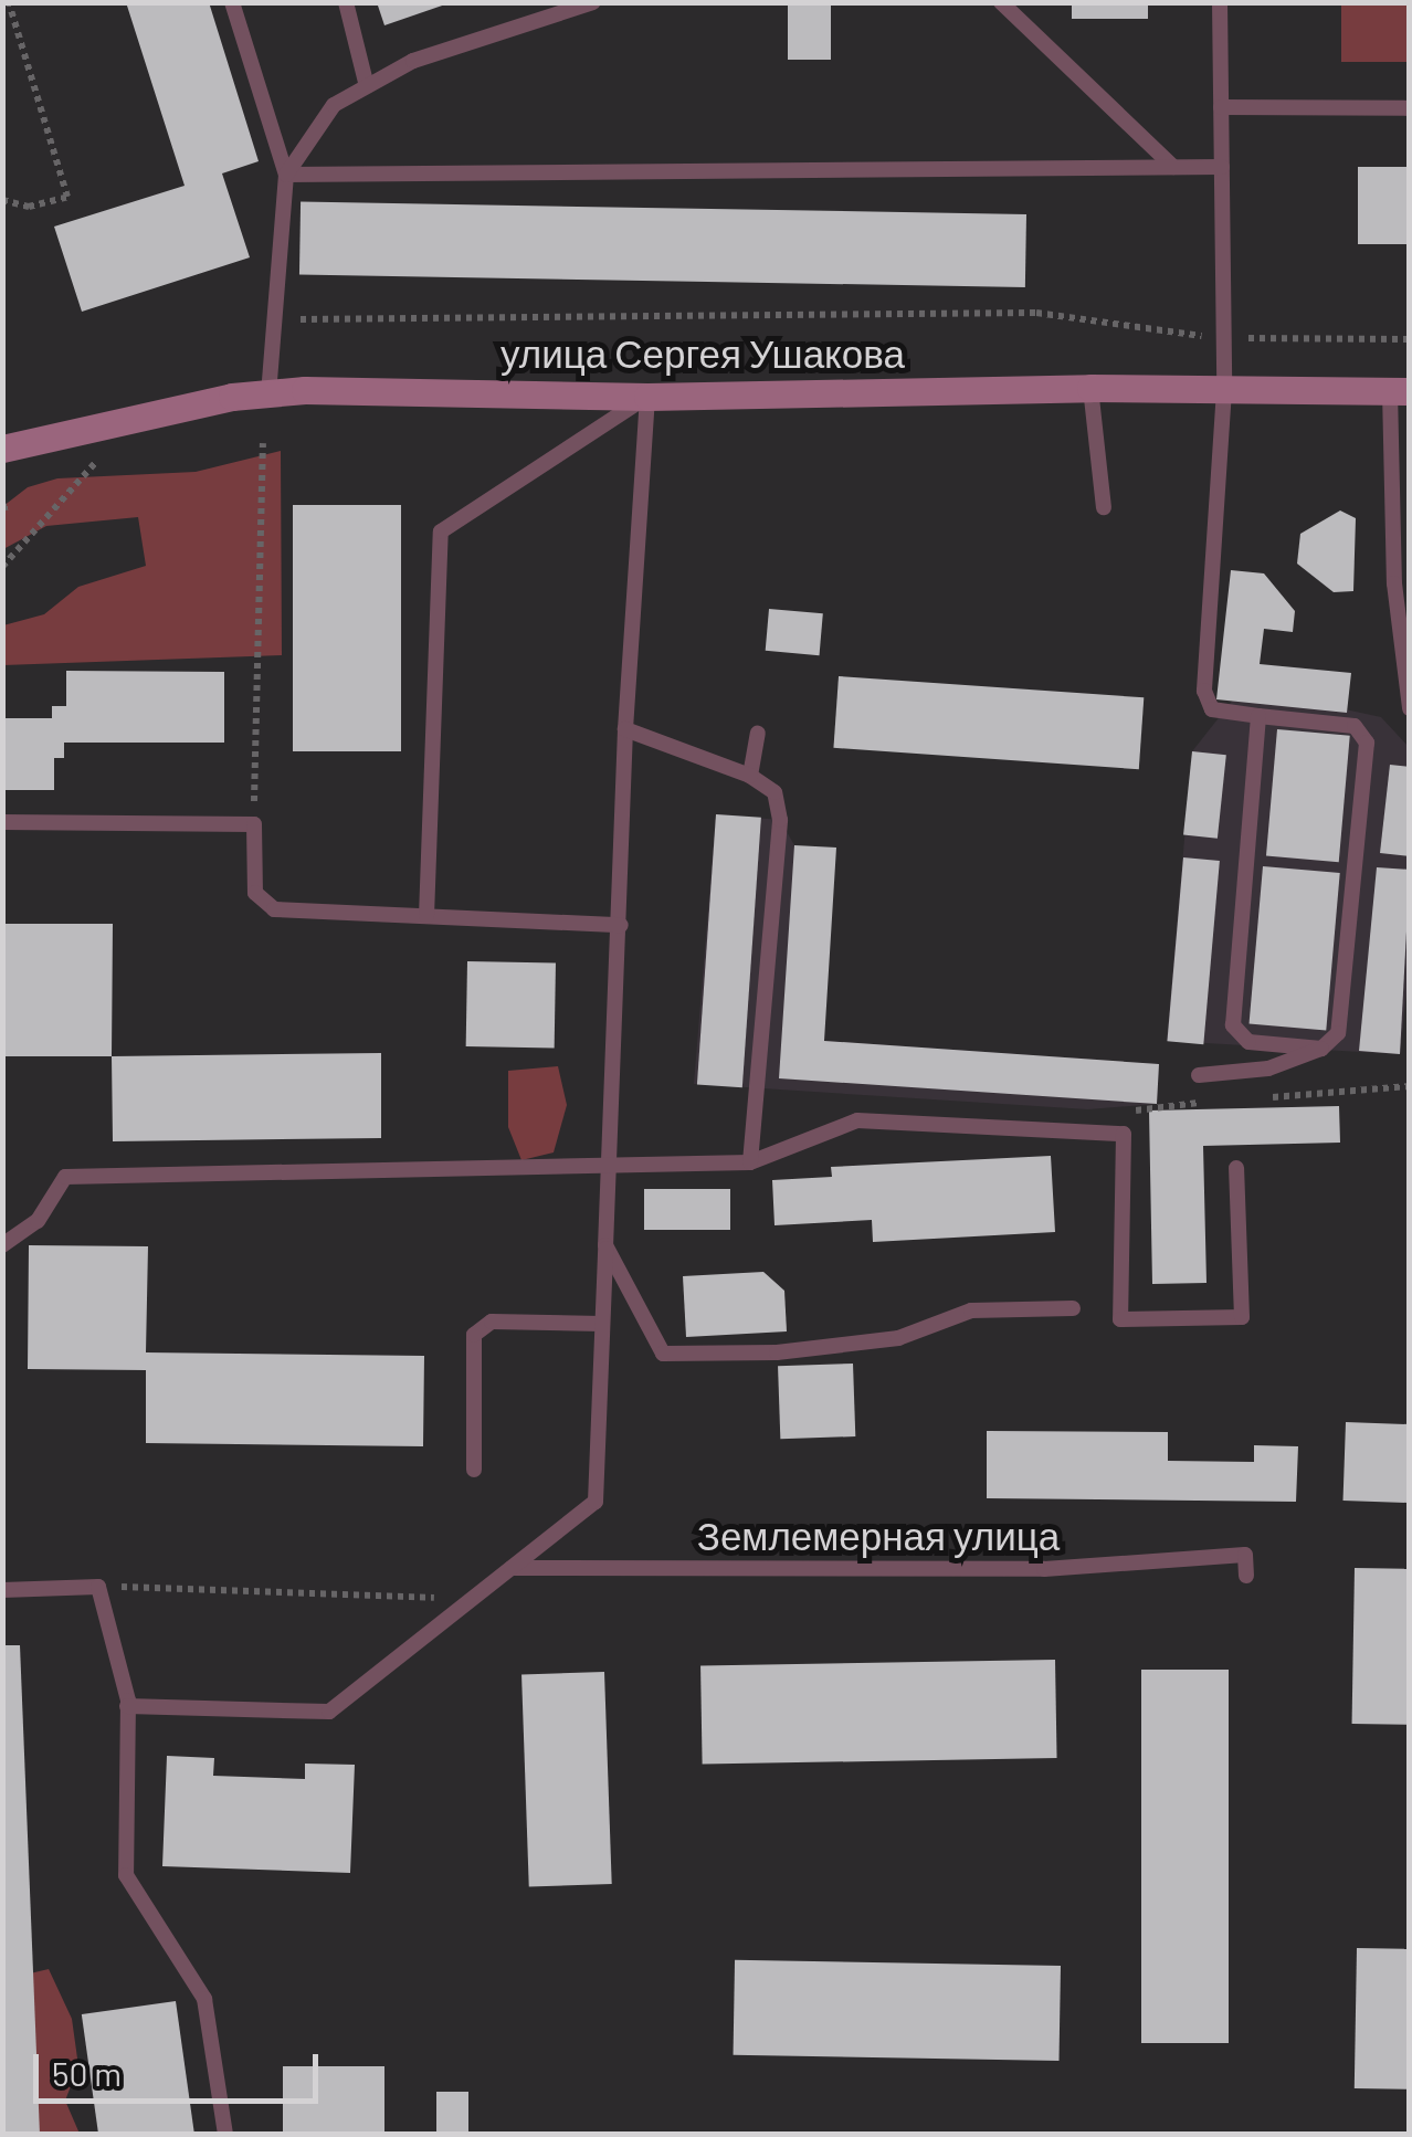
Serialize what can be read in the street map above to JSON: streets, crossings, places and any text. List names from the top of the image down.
{
  "streets": {
    "street": ["улица Сергея Ушакова"],
    "lane": ["Землемерная улица"]
  },
  "scale_bar": "50 m"
}
